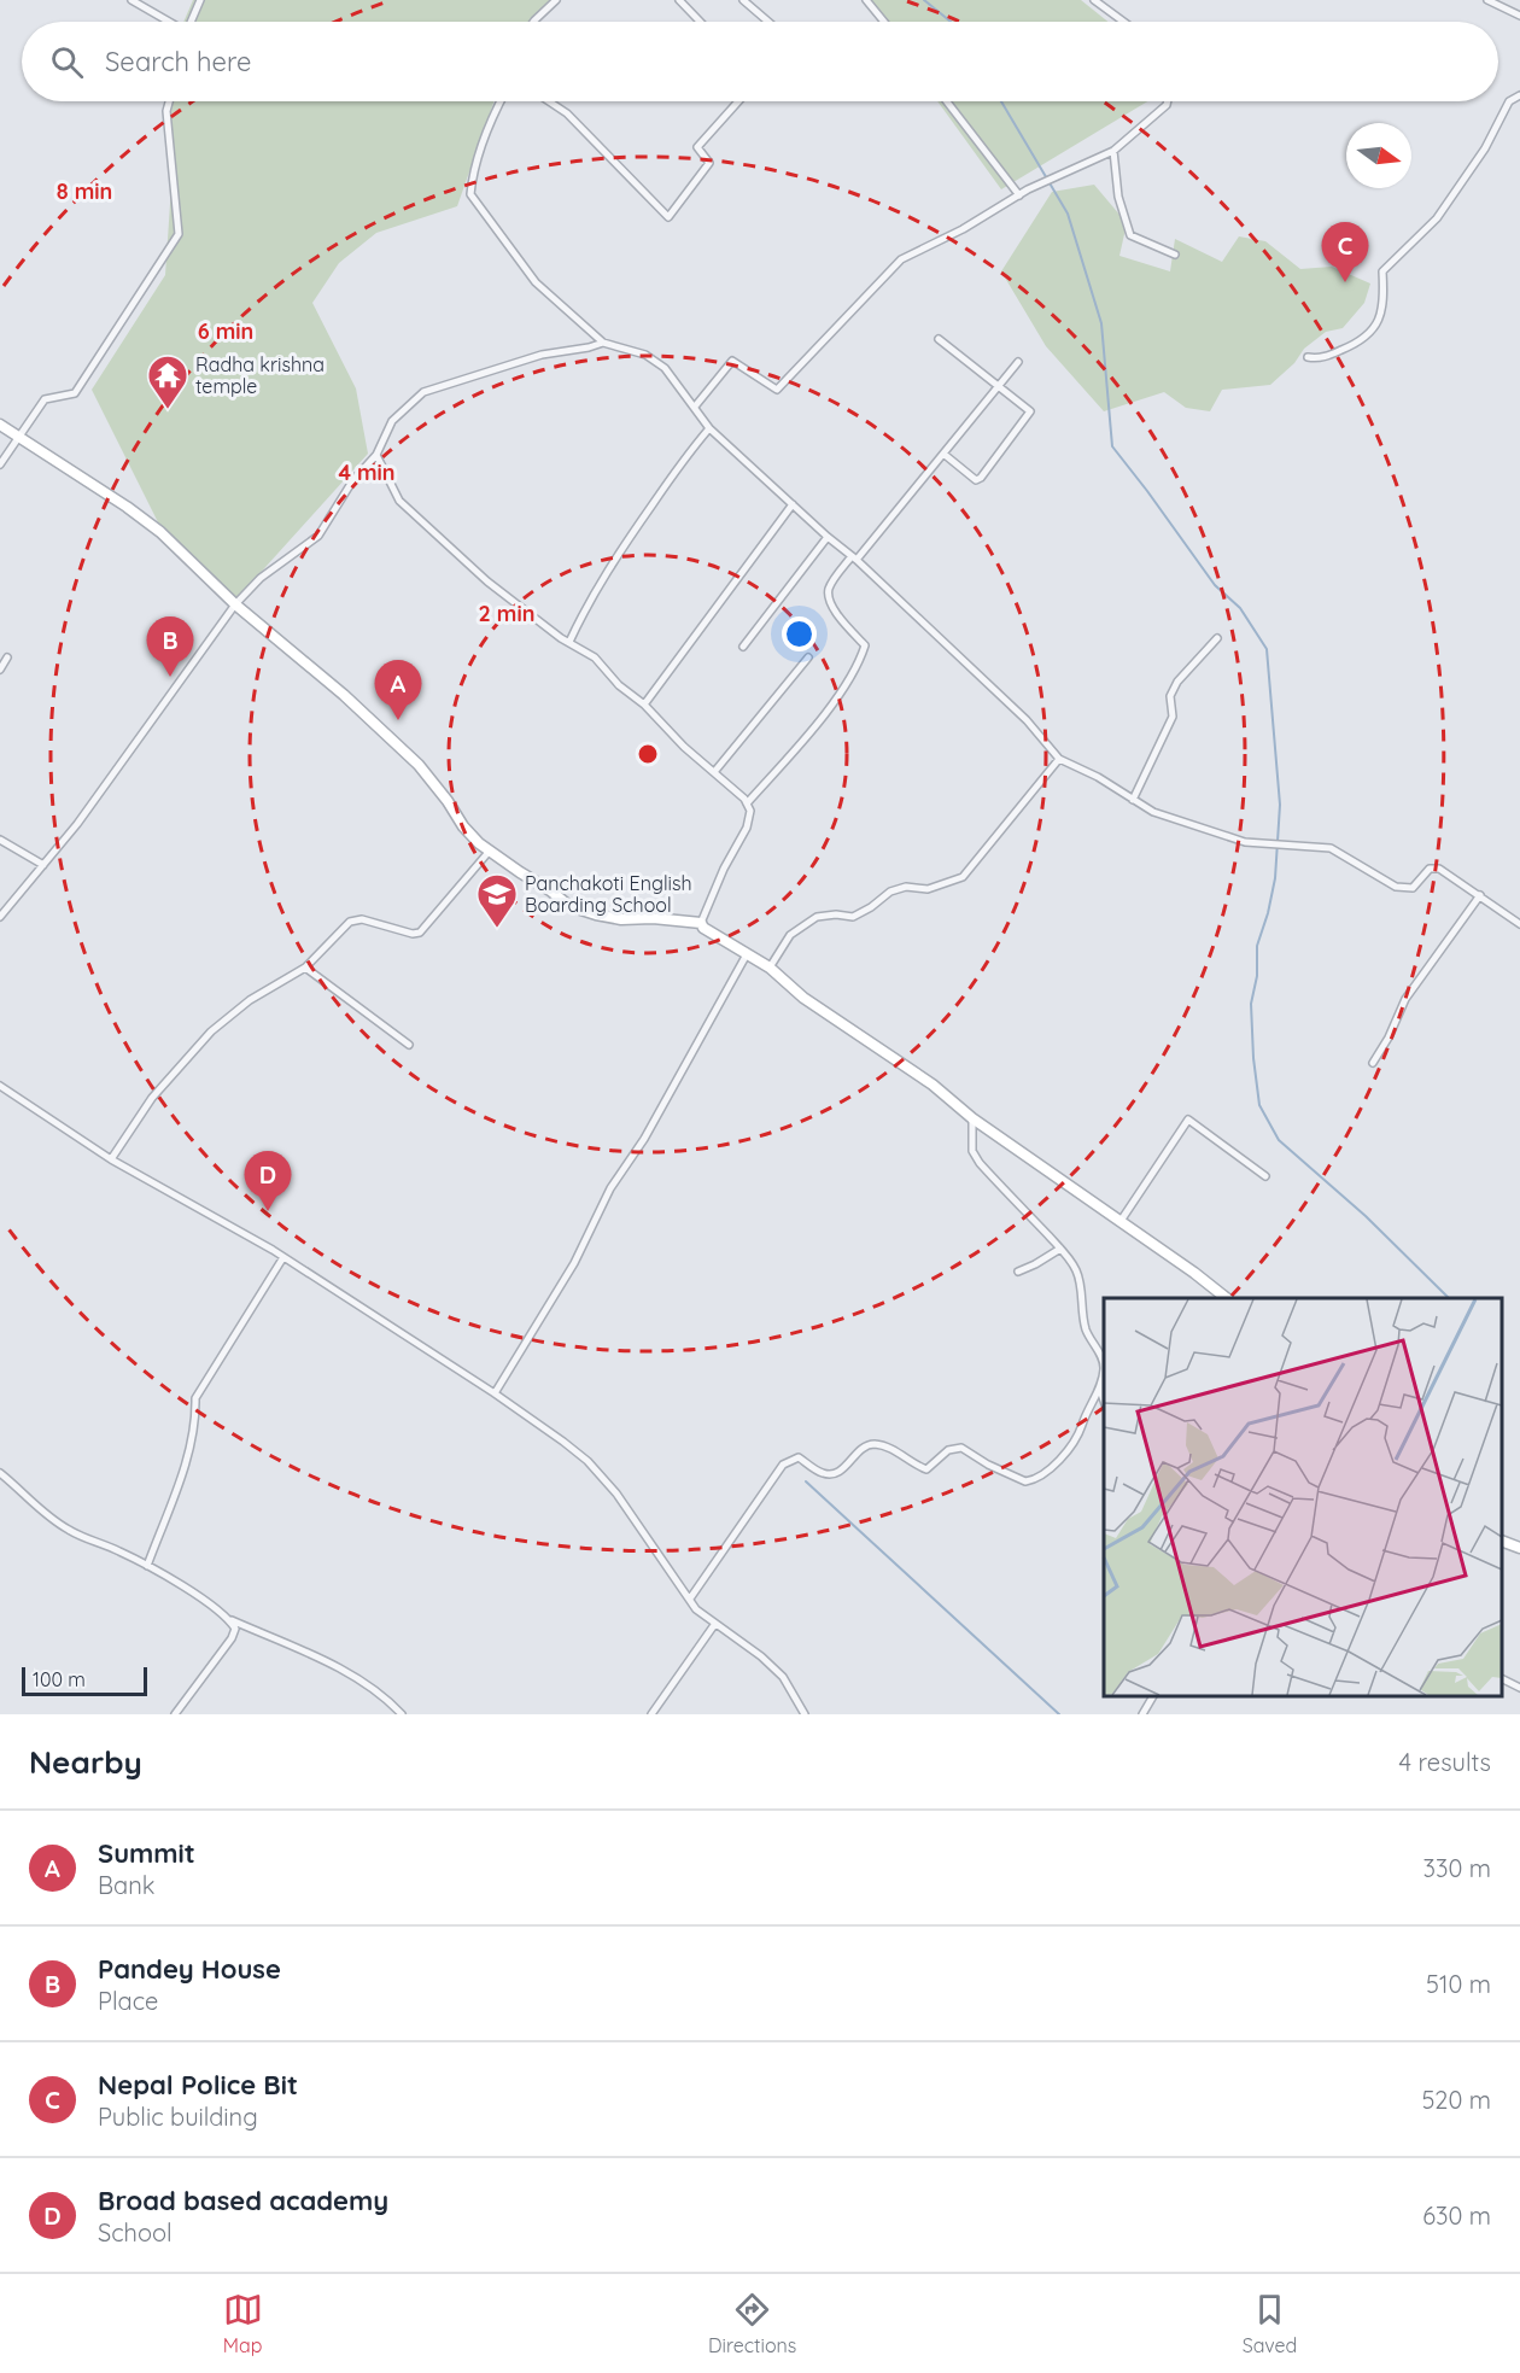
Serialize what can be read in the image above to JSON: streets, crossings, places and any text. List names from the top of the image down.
{
  "places": {
    "temple": ["Radha krishna temple"],
    "school or university": ["Panchakoti English Boarding School"]
  },
  "scale_bar": "100 m",
  "north": "right",
  "page": {
    "search": "Search here",
    "pins": [
      "C",
      "B",
      "A",
      "D"
    ],
    "scale": "100 m",
    "heading": ["Nearby", "4 results"],
    "list": [
      {
        "mark": "A",
        "name": "Summit",
        "note": "Bank",
        "value": "330 m"
      },
      {
        "mark": "B",
        "name": "Pandey House",
        "note": "Place",
        "value": "510 m"
      },
      {
        "mark": "C",
        "name": "Nepal Police Bit",
        "note": "Public building",
        "value": "520 m"
      },
      {
        "mark": "D",
        "name": "Broad based academy",
        "note": "School",
        "value": "630 m"
      }
    ],
    "nav": ["Map", "Directions", "Saved"]
  },
  "rings": [
    "8 min",
    "6 min",
    "4 min",
    "2 min"
  ]
}
